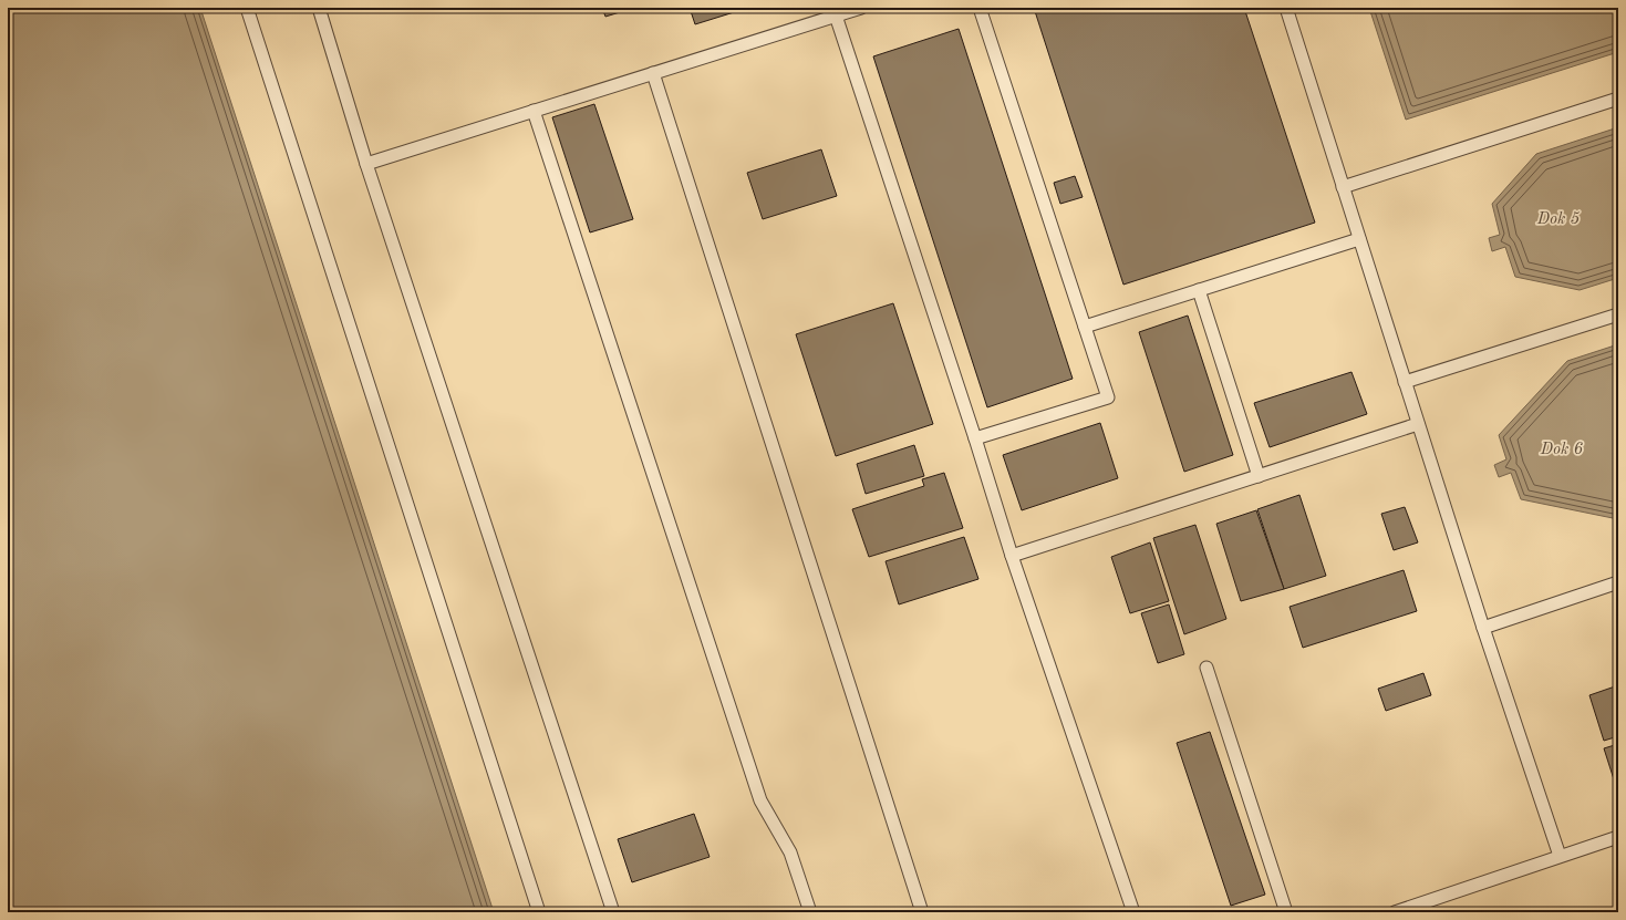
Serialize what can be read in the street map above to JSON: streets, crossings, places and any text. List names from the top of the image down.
{
  "water": ["Dok 5", "Dok 6"]
}
